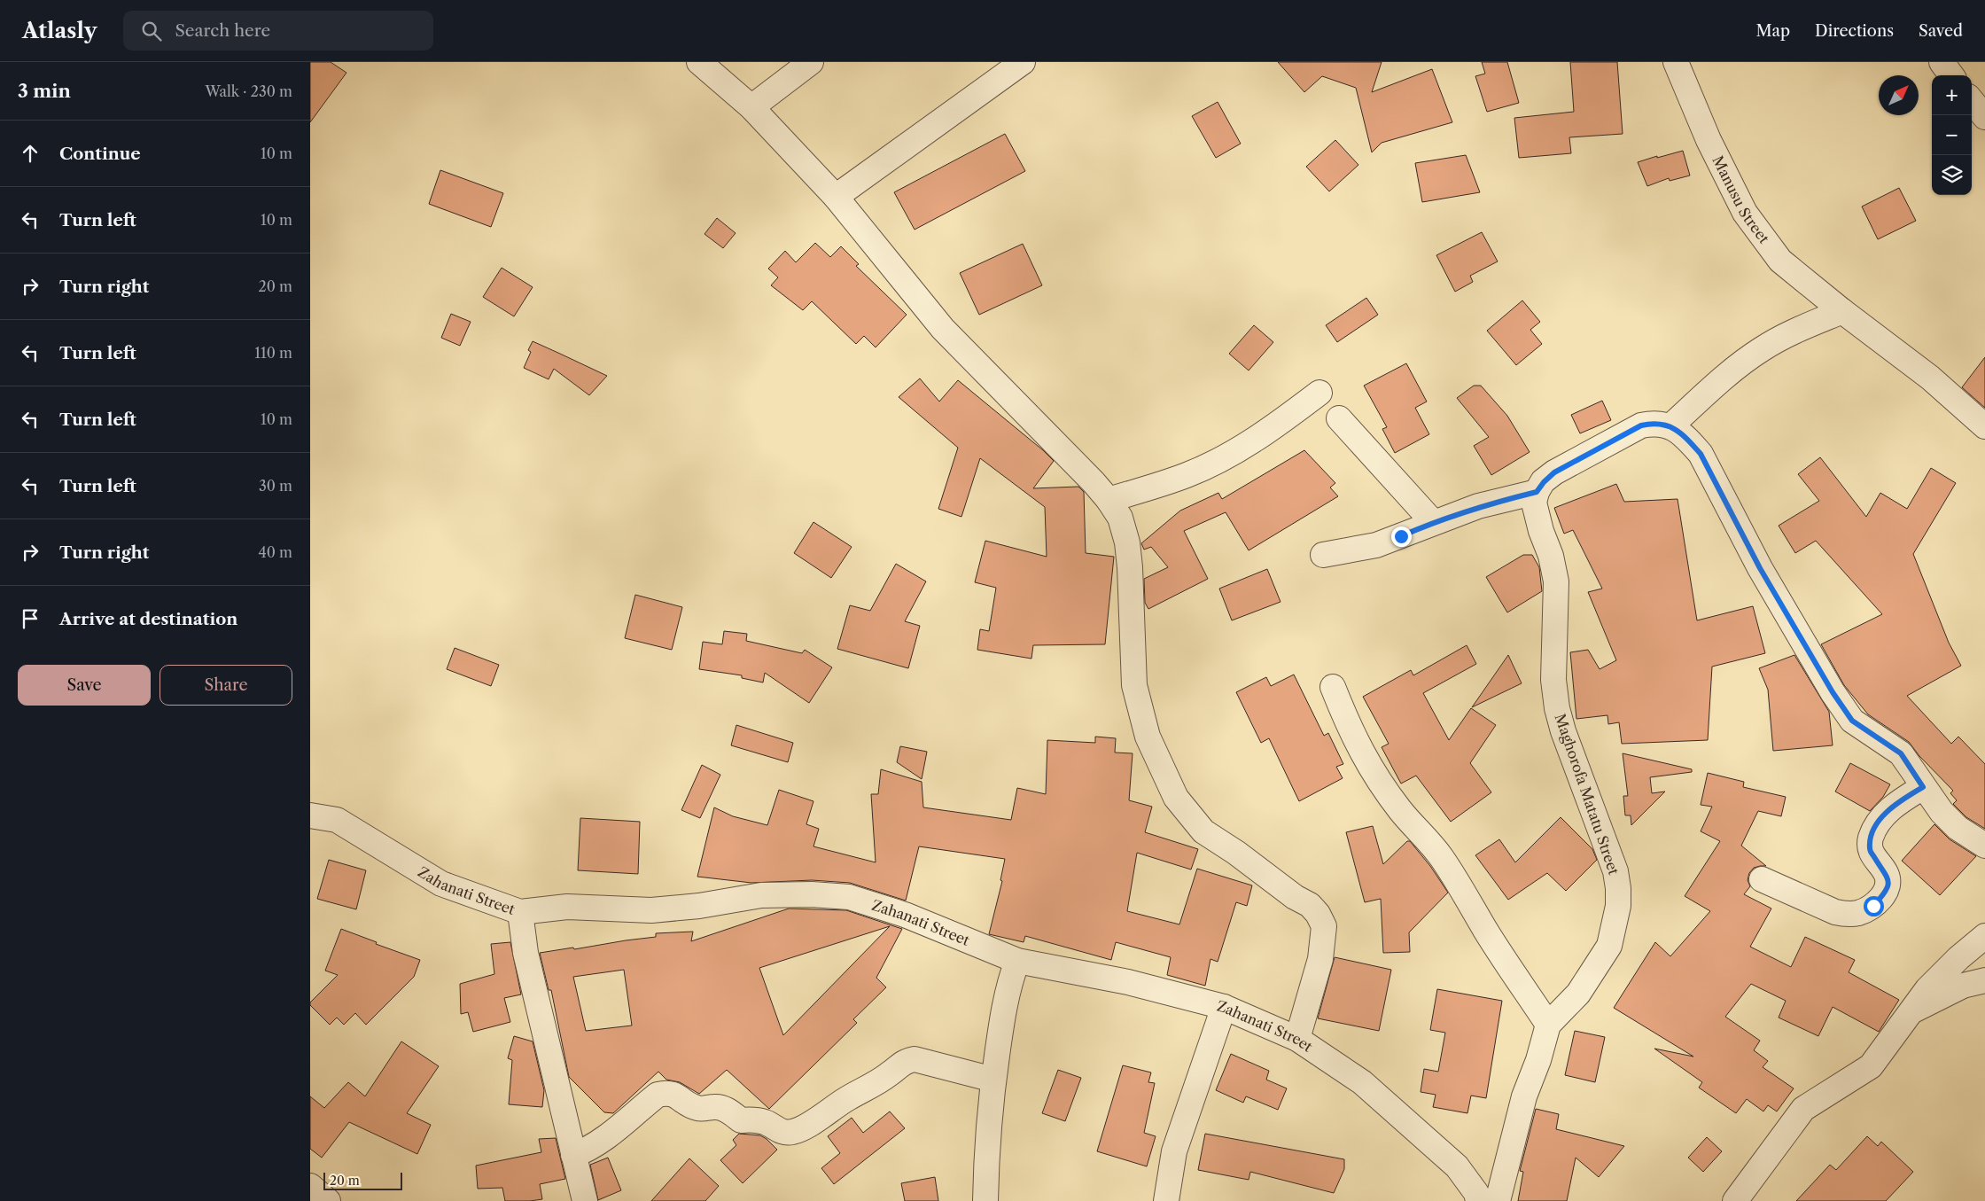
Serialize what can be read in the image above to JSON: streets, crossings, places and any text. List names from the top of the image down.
{
  "streets": {
    "street": ["Manusu Street", "Maghorofa Matatu Street", "Zahanati Street"]
  },
  "scale_bar": "20 m",
  "north": "top right",
  "page": {
    "header": "Atlasly",
    "search": "Search here",
    "nav": ["Map", "Directions", "Saved"],
    "heading": ["3 min", "Walk · 230 m"],
    "map_buttons": ["+", "−"],
    "list": [
      ["Continue", "10 m"],
      ["Turn left", "10 m"],
      ["Turn right", "20 m"],
      ["Turn left", "110 m"],
      ["Turn left", "10 m"],
      ["Turn left", "30 m"],
      ["Turn right", "40 m"],
      "Arrive at destination"
    ],
    "buttons": ["Save", "Share"],
    "scale": "20 m"
  }
}
